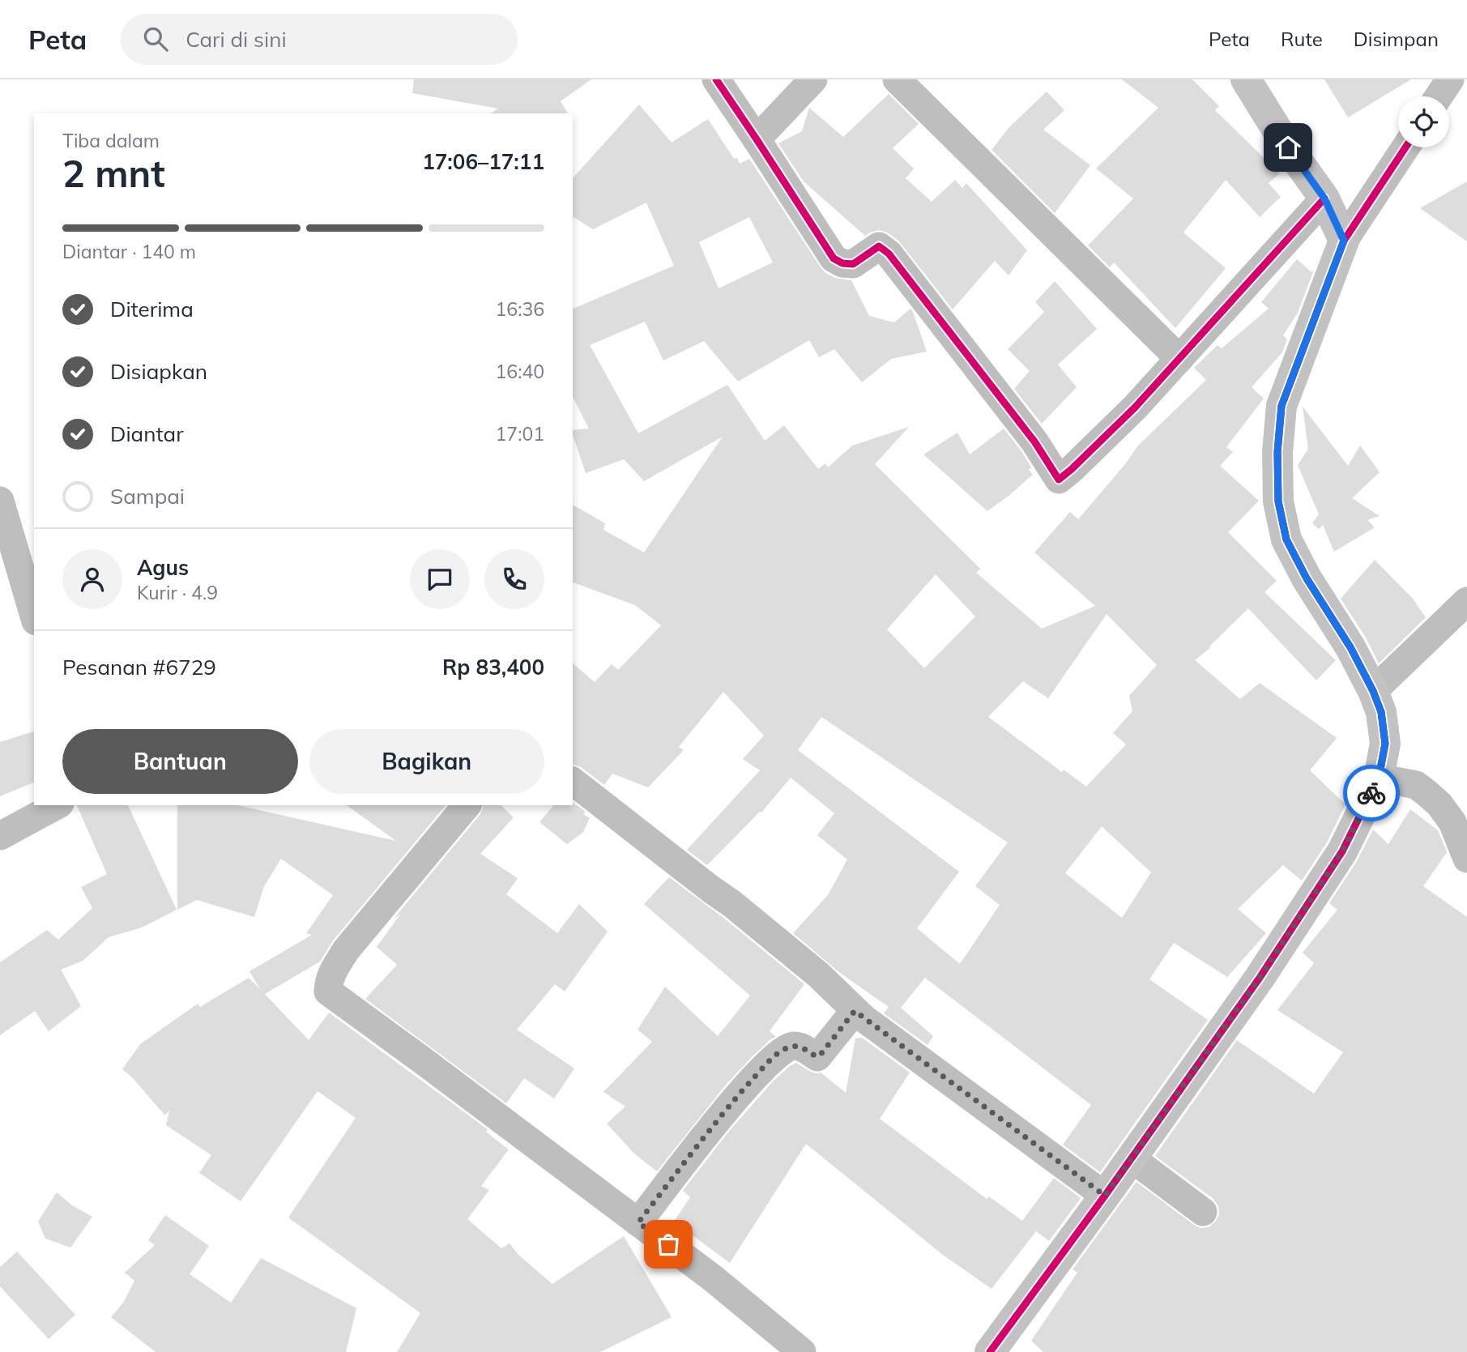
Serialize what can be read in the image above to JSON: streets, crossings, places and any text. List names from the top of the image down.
{
  "page": {
    "header": "Peta",
    "search": "Cari di sini",
    "nav": ["Peta", "Rute", "Disimpan"],
    "heading": ["2 mnt", "Tiba dalam", "17:06–17:11"],
    "panel": [
      "Agus",
      "Kurir · 4.9",
      "Pesanan #6729",
      "Rp 83,400"
    ],
    "bar": "Diantar · 140 m",
    "list": [
      ["Diterima", "16:36"],
      ["Disiapkan", "16:40"],
      ["Diantar", "17:01"],
      "Sampai"
    ],
    "buttons": ["Bantuan", "Bagikan"]
  }
}
